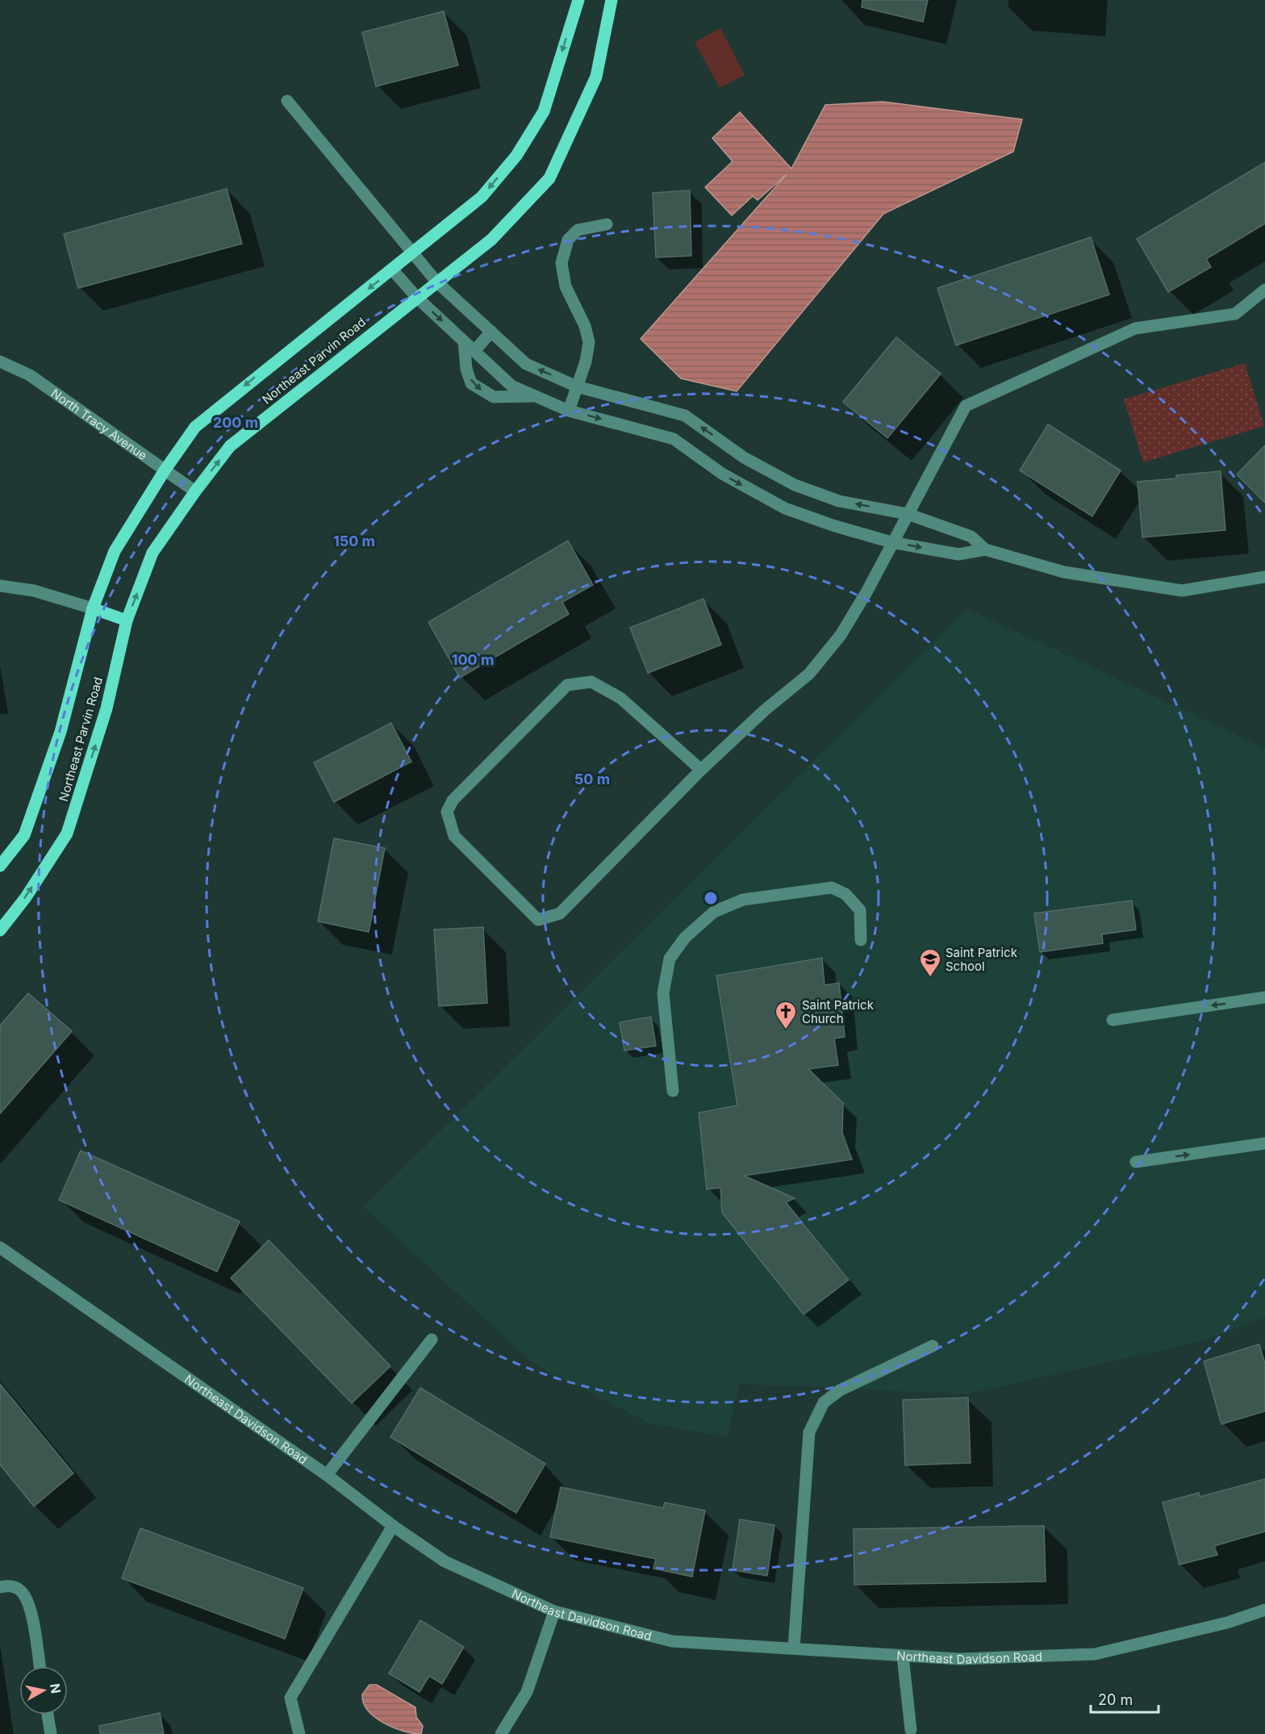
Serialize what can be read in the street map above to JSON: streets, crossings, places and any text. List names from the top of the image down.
{
  "streets": {
    "main road": ["Northeast Parvin Road"],
    "street": ["North Tracy Avenue", "Northeast Davidson Road"]
  },
  "crossings": [
    ["Northeast Parvin Road", "North Tracy Avenue"]
  ],
  "places": {
    "school or university": ["Saint Patrick School"],
    "church": ["Saint Patrick Church"]
  },
  "scale_bar": "20 m",
  "north": "right",
  "rings": [
    "200 m",
    "150 m",
    "100 m",
    "50 m"
  ]
}
